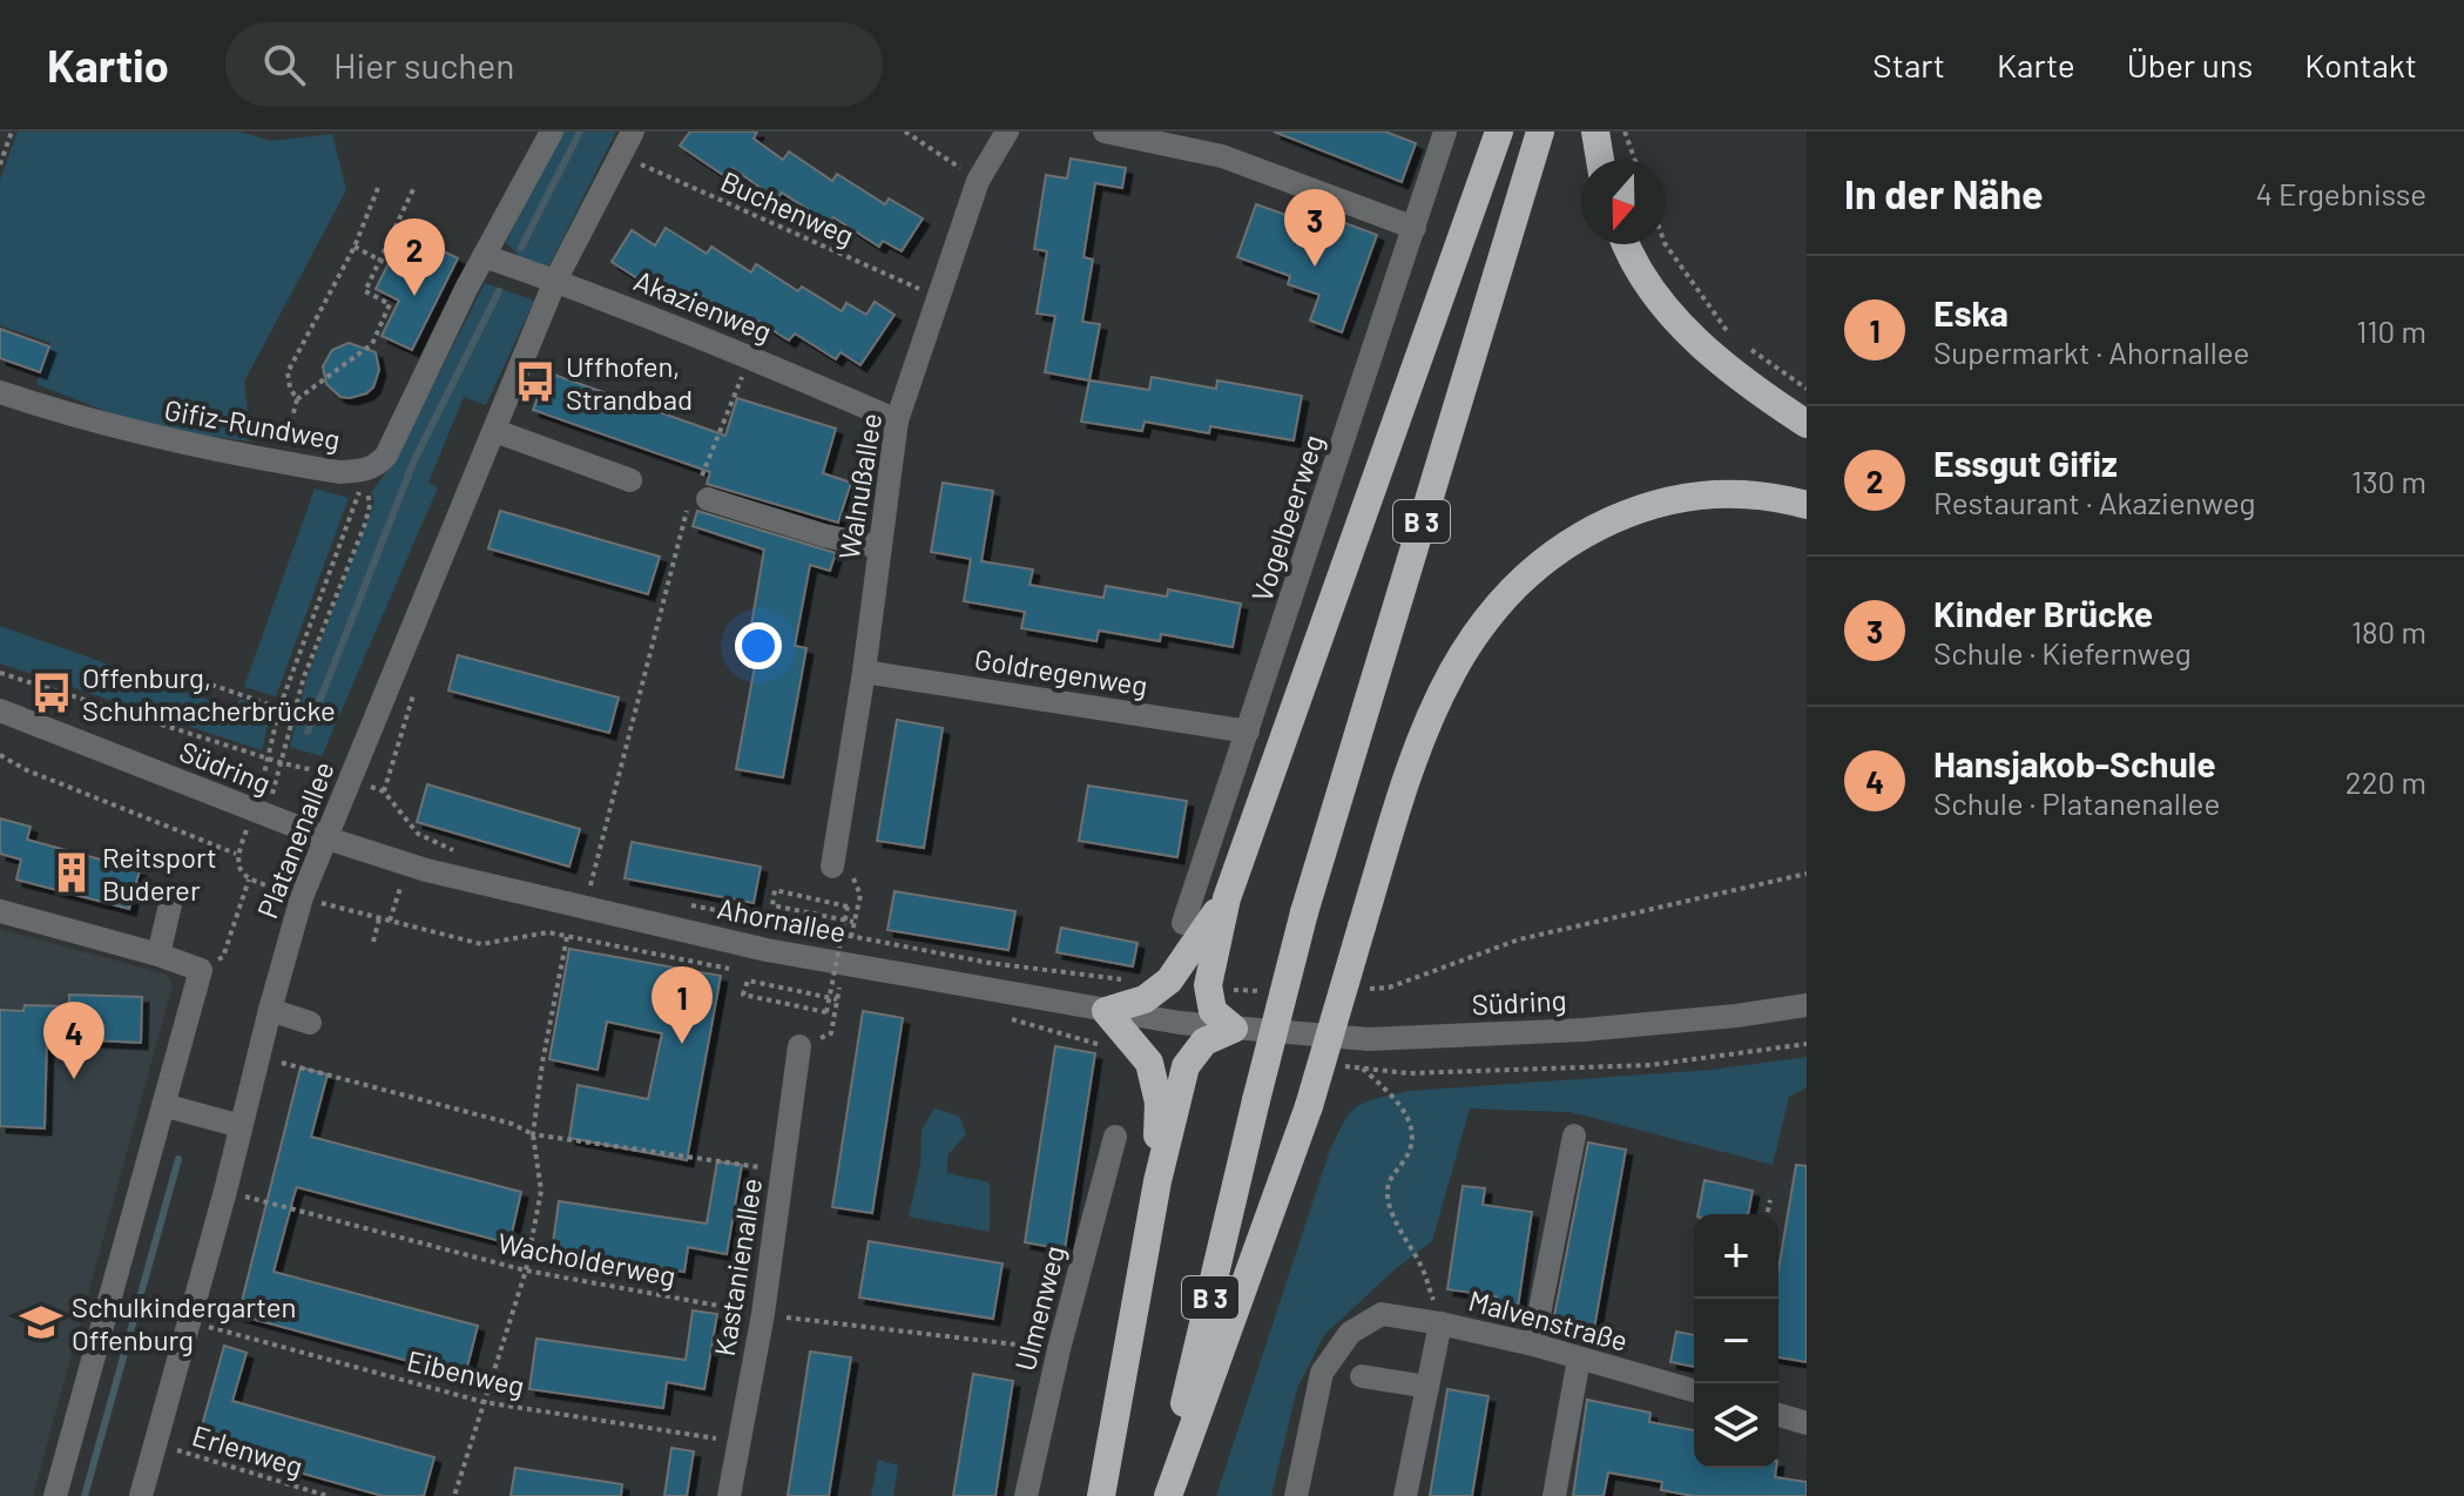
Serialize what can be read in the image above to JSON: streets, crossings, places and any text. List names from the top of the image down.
{
  "streets": {
    "highway": ["B 3"],
    "street": [
      "Akazienweg",
      "Gifiz-Rundweg",
      "Walnußallee",
      "Vogelbeerweg",
      "Goldregenweg",
      "Südring",
      "Platanenallee",
      "Ahornallee",
      "Kastanienallee",
      "Ulmenweg",
      "Malvenstraße"
    ],
    "path": [
      "Buchenweg",
      "Wacholderweg",
      "Eibenweg",
      "Erlenweg"
    ]
  },
  "crossings": [
    ["Buchenweg", "Walnußallee"],
    ["Buchenweg", "Platanenallee"],
    ["Akazienweg", "Gifiz-Rundweg"],
    ["Akazienweg", "Walnußallee"],
    ["Akazienweg", "Platanenallee"],
    ["Walnußallee", "Goldregenweg"],
    ["Vogelbeerweg", "Goldregenweg"],
    ["Südring", "Platanenallee"],
    ["Südring", "Ahornallee"],
    ["Platanenallee", "Ahornallee"],
    ["Platanenallee", "Wacholderweg"],
    ["Platanenallee", "Eibenweg"],
    ["Platanenallee", "Erlenweg"],
    ["Wacholderweg", "Kastanienallee"],
    ["Wacholderweg", "Ulmenweg"],
    ["Kastanienallee", "Eibenweg"]
  ],
  "places": {
    "bus stop": ["Uffhofen, Strandbad", "Offenburg, Schuhmacherbrücke"],
    "building": ["Reitsport Buderer"],
    "school or university": ["Schulkindergarten Offenburg"]
  },
  "north": "bottom",
  "page": {
    "header": "Kartio",
    "search": "Hier suchen",
    "nav": [
      "Start",
      "Karte",
      "Über uns",
      "Kontakt"
    ],
    "heading": ["In der Nähe", "4 Ergebnisse"],
    "pins": [
      "3",
      "2",
      "1",
      "4"
    ],
    "list": [
      {
        "mark": "1",
        "name": "Eska",
        "note": "Supermarkt · Ahornallee",
        "value": "110 m"
      },
      {
        "mark": "2",
        "name": "Essgut Gifiz",
        "note": "Restaurant · Akazienweg",
        "value": "130 m"
      },
      {
        "mark": "3",
        "name": "Kinder Brücke",
        "note": "Schule · Kiefernweg",
        "value": "180 m"
      },
      {
        "mark": "4",
        "name": "Hansjakob-Schule",
        "note": "Schule · Platanenallee",
        "value": "220 m"
      }
    ],
    "map_buttons": ["+", "−"]
  }
}
